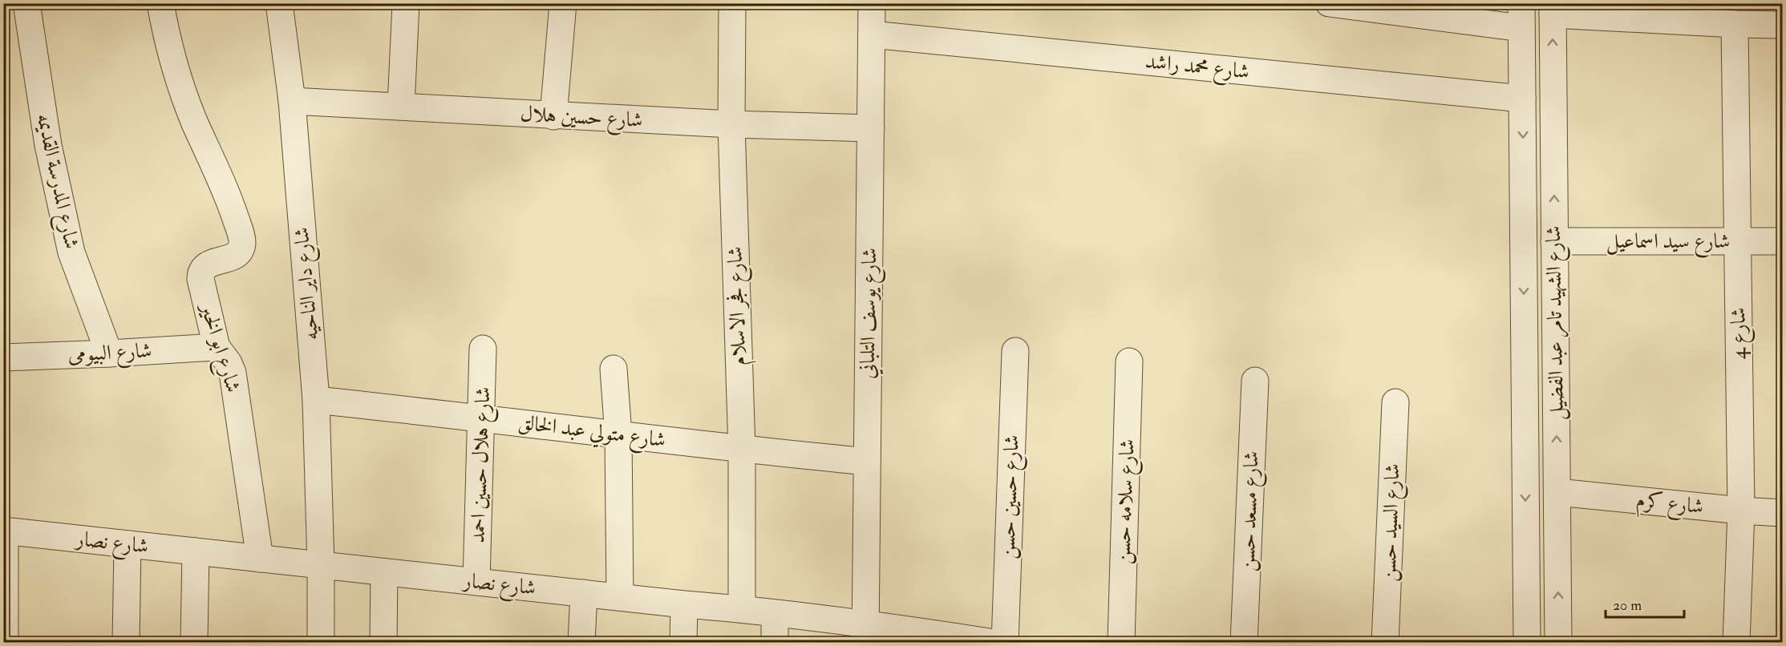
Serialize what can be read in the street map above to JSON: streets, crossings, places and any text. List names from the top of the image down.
{
  "streets": {
    "street": [
      "شارع محمد راشد",
      "شارع حسين هلال",
      "شارع المدرسة القديمه",
      "شارع سيد اسماعيل",
      "شارع داير الناحيه",
      "شارع فجر الاسلام",
      "شارع يوسف التلباني",
      "شارع الشهيد تامر عبد الفضيل",
      "شارع 4",
      "شارع ابو الخير",
      "شارع البيومى",
      "شارع متولي عبد الخالق",
      "شارع هلال حسين احمد",
      "شارع حسين حسن",
      "شارع سلامه حسن",
      "شارع كرم",
      "شارع مسعد حسن",
      "شارع السيد حسن",
      "شارع نصار"
    ]
  },
  "crossings": [
    ["شارع محمد راشد", "شارع يوسف التلباني"],
    ["شارع محمد راشد", "شارع الشهيد تامر عبد الفضيل"],
    ["شارع حسين هلال", "شارع داير الناحيه"],
    ["شارع حسين هلال", "شارع فجر الاسلام"],
    ["شارع حسين هلال", "شارع يوسف التلباني"],
    ["شارع المدرسة القديمه", "شارع البيومى"],
    ["شارع سيد اسماعيل", "شارع الشهيد تامر عبد الفضيل"],
    ["شارع سيد اسماعيل", "شارع 4"],
    ["شارع داير الناحيه", "شارع متولي عبد الخالق"],
    ["شارع داير الناحيه", "شارع نصار"],
    ["شارع فجر الاسلام", "شارع متولي عبد الخالق"],
    ["شارع فجر الاسلام", "شارع نصار"],
    ["شارع يوسف التلباني", "شارع متولي عبد الخالق"],
    ["شارع يوسف التلباني", "شارع نصار"],
    ["شارع الشهيد تامر عبد الفضيل", "شارع كرم"],
    ["شارع 4", "شارع كرم"],
    ["شارع ابو الخير", "شارع البيومى"],
    ["شارع ابو الخير", "شارع نصار"],
    ["شارع متولي عبد الخالق", "شارع هلال حسين احمد"],
    ["شارع هلال حسين احمد", "شارع نصار"]
  ],
  "scale_bar": "20 m"
}
